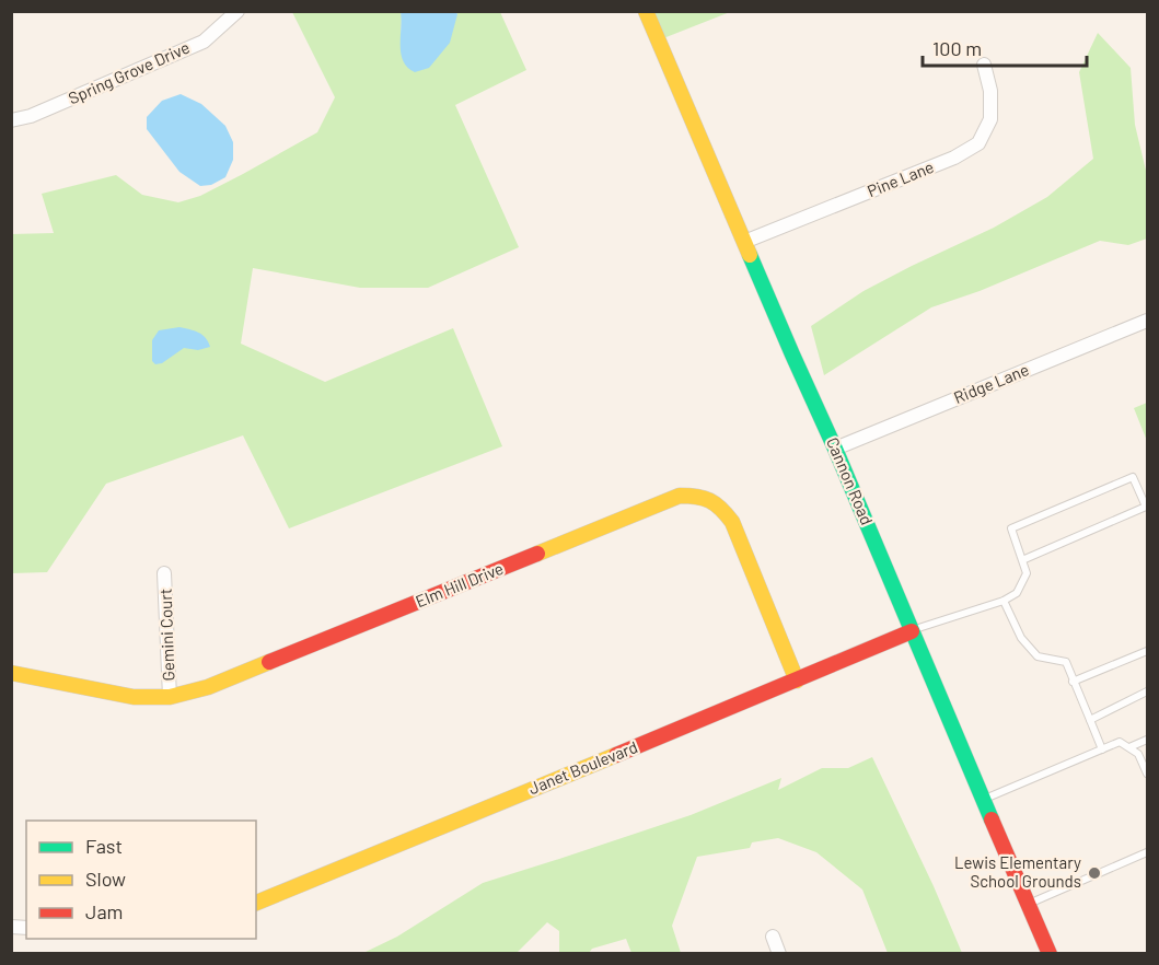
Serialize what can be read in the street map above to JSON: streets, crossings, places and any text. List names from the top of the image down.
{
  "streets": {
    "street": [
      "Spring Grove Drive",
      "Pine Lane",
      "Ridge Lane",
      "Cannon Road",
      "Elm Hill Drive",
      "Gemini Court",
      "Janet Boulevard"
    ]
  },
  "crossings": [
    ["Pine Lane", "Cannon Road"],
    ["Ridge Lane", "Cannon Road"],
    ["Cannon Road", "Janet Boulevard"],
    ["Elm Hill Drive", "Gemini Court"],
    ["Elm Hill Drive", "Janet Boulevard"]
  ],
  "places": ["Lewis Elementary School Grounds"],
  "legend": ["Fast", "Slow", "Jam"],
  "scale_bar": "100 m"
}
